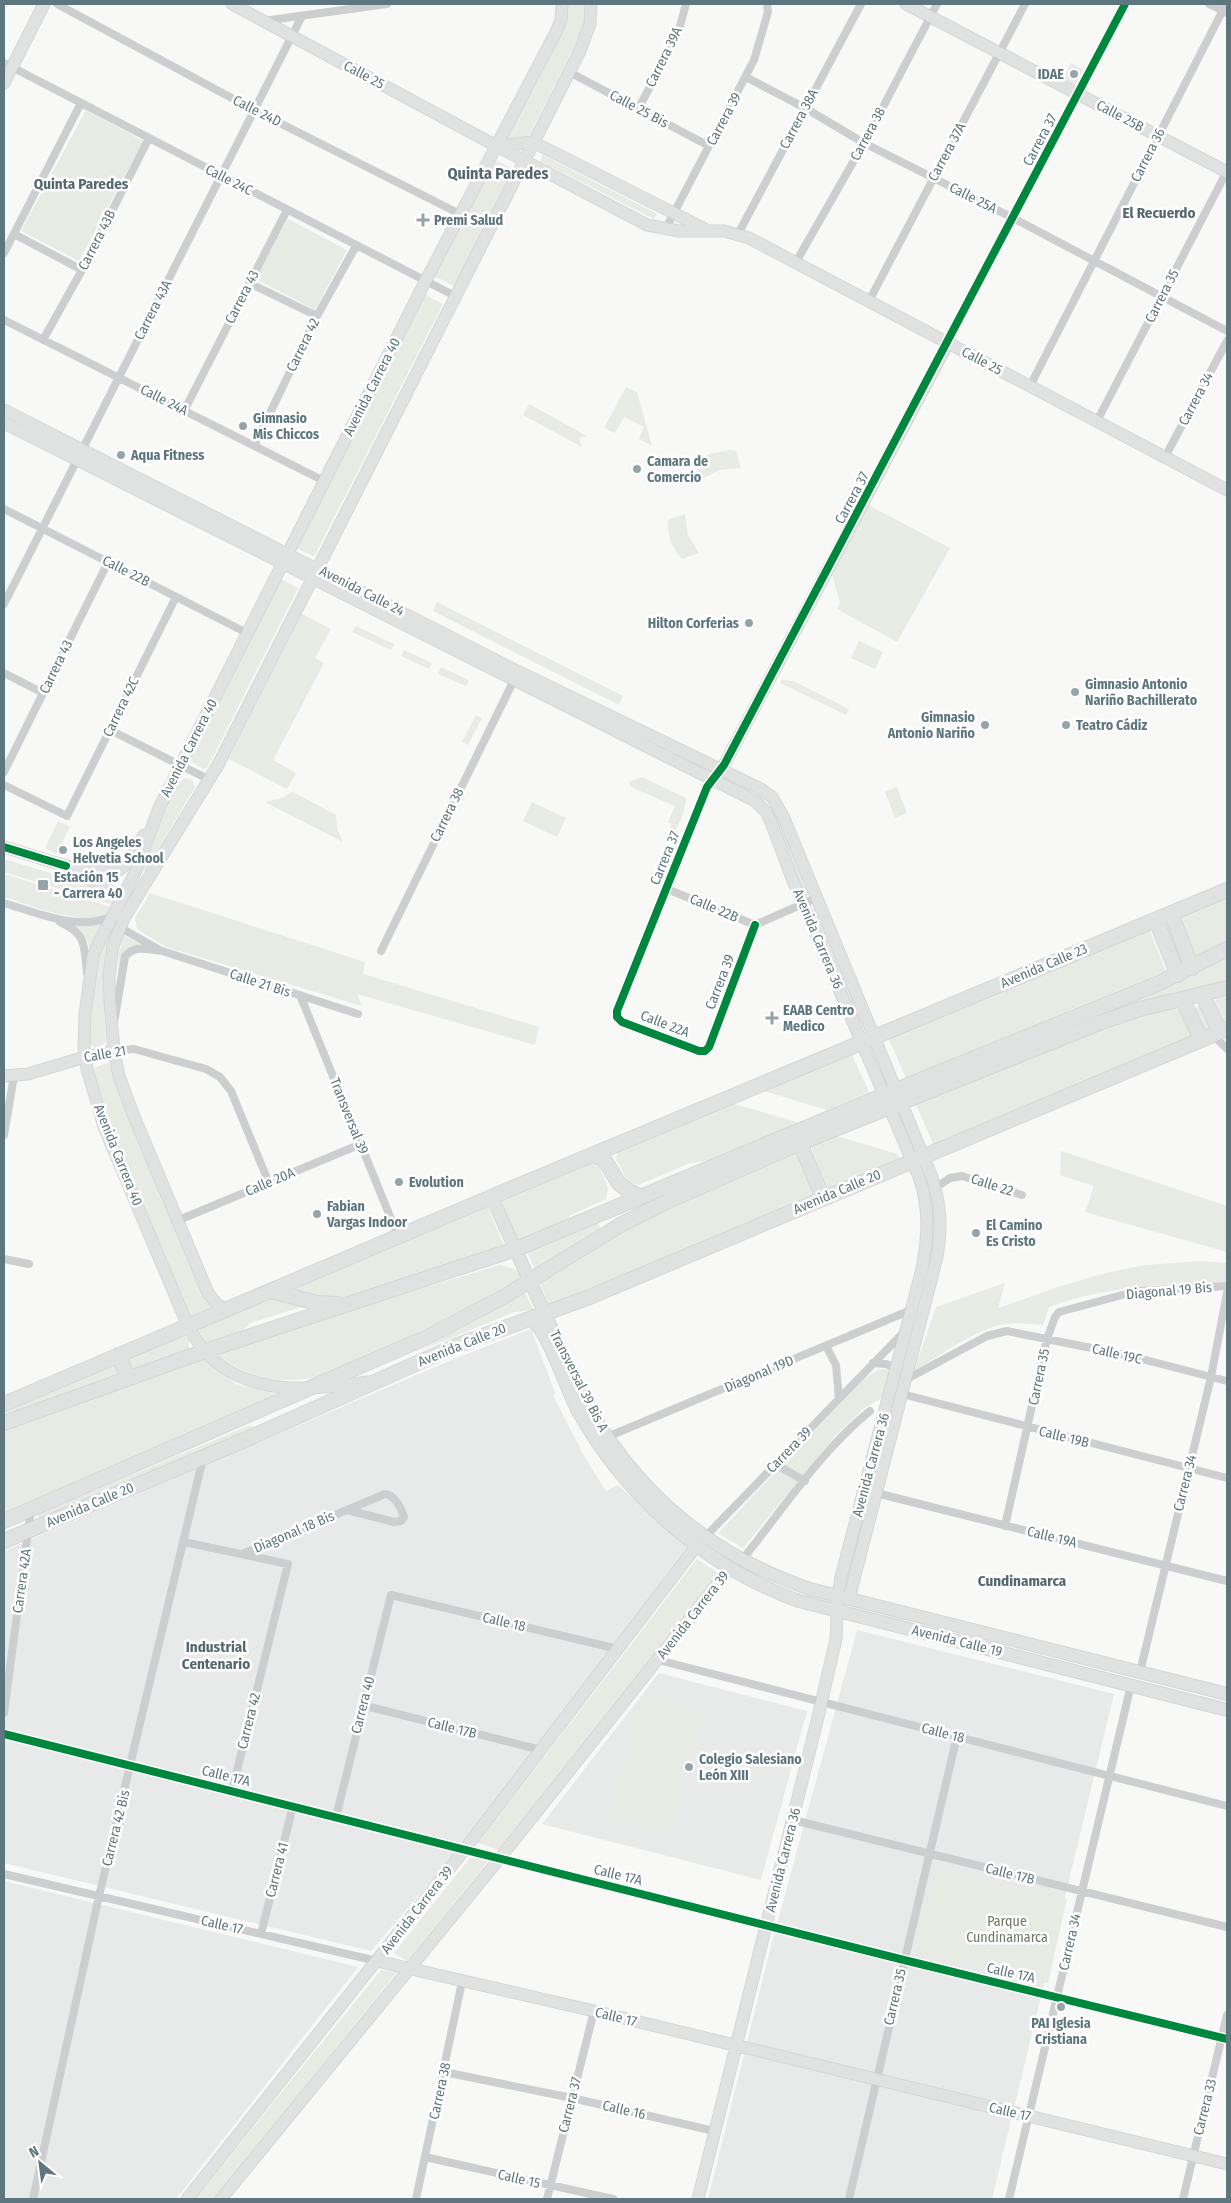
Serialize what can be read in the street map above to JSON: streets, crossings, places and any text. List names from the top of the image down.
{
  "streets": {
    "highway": ["Avenida Calle 23", "Avenida Calle 20"],
    "main road": [
      "Calle 25",
      "Calle 25B",
      "Carrera 37",
      "Avenida Carrera 40",
      "Avenida Calle 24",
      "Avenida Carrera 36",
      "Calle 21",
      "Transversal 39 Bis A",
      "Avenida Carrera 39",
      "Avenida Calle 19",
      "Calle 17"
    ],
    "street": [
      "Carrera 39A",
      "Calle 25 Bis",
      "Calle 24D",
      "Carrera 39",
      "Carrera 38A",
      "Carrera 38",
      "Carrera 37A",
      "Carrera 36",
      "Calle 24C",
      "Calle 25A",
      "Carrera 43B",
      "Carrera 35",
      "Carrera 43",
      "Carrera 43A",
      "Carrera 42",
      "Carrera 34",
      "Calle 24A",
      "Calle 22B",
      "Carrera 42C",
      "Calle 21 Bis",
      "Calle 22A",
      "Transversal 39",
      "Calle 20A",
      "Calle 22",
      "Diagonal 19 Bis",
      "Calle 19C",
      "Diagonal 19D",
      "Calle 19B",
      "Diagonal 18 Bis",
      "Calle 19A",
      "Carrera 42A",
      "Calle 18",
      "Carrera 40",
      "Calle 17B",
      "Calle 17A",
      "Carrera 42 Bis",
      "Carrera 41",
      "Carrera 33",
      "Calle 16",
      "Calle 15"
    ]
  },
  "crossings": [
    ["Carrera 39A", "Calle 25 Bis"],
    ["Calle 25", "Carrera 39"],
    ["Calle 25", "Carrera 38A"],
    ["Calle 25", "Carrera 38"],
    ["Calle 25", "Carrera 37"],
    ["Calle 25", "Carrera 37A"],
    ["Calle 25", "Carrera 36"],
    ["Calle 25", "Carrera 35"],
    ["Calle 25", "Carrera 43A"],
    ["Calle 25", "Avenida Carrera 40"],
    ["Calle 25", "Carrera 34"],
    ["Calle 25 Bis", "Carrera 39"],
    ["Calle 24D", "Carrera 43A"],
    ["Calle 24D", "Avenida Carrera 40"],
    ["Calle 25B", "Carrera 38"],
    ["Calle 25B", "Carrera 37"],
    ["Calle 25B", "Carrera 37A"],
    ["Calle 25B", "Carrera 36"],
    ["Calle 25B", "Carrera 35"],
    ["Carrera 39", "Calle 25A"],
    ["Carrera 39", "Calle 22B"],
    ["Carrera 39", "Avenida Carrera 36"],
    ["Carrera 39", "Calle 22A"],
    ["Carrera 39", "Transversal 39 Bis A"],
    ["Carrera 39", "Avenida Carrera 39"],
    ["Carrera 39", "Avenida Calle 19"],
    ["Carrera 38A", "Calle 25A"],
    ["Carrera 38", "Calle 25A"],
    ["Carrera 38", "Avenida Calle 24"],
    ["Carrera 38", "Calle 17"],
    ["Carrera 38", "Calle 16"],
    ["Carrera 38", "Calle 15"],
    ["Carrera 37", "Calle 25A"],
    ["Carrera 37", "Calle 22B"],
    ["Carrera 37", "Avenida Calle 24"],
    ["Carrera 37", "Avenida Carrera 36"],
    ["Carrera 37", "Calle 22A"],
    ["Carrera 37", "Calle 17"],
    ["Carrera 37", "Calle 16"],
    ["Carrera 37", "Calle 15"],
    ["Carrera 37A", "Calle 25A"],
    ["Carrera 36", "Calle 25A"],
    ["Calle 24C", "Carrera 43B"],
    ["Calle 24C", "Carrera 43"],
    ["Calle 24C", "Carrera 43A"],
    ["Calle 24C", "Carrera 42"],
    ["Calle 24C", "Avenida Carrera 40"],
    ["Calle 25A", "Carrera 35"],
    ["Carrera 43B", "Calle 24A"],
    ["Carrera 35", "Diagonal 19 Bis"],
    ["Carrera 35", "Calle 19C"],
    ["Carrera 35", "Calle 19B"],
    ["Carrera 35", "Calle 19A"],
    ["Carrera 35", "Calle 18"],
    ["Carrera 35", "Calle 17B"],
    ["Carrera 35", "Calle 17A"],
    ["Carrera 35", "Calle 17"],
    ["Carrera 43", "Calle 24A"],
    ["Carrera 43", "Calle 22B"],
    ["Carrera 43A", "Calle 24A"],
    ["Carrera 43A", "Calle 22B"],
    ["Carrera 43A", "Avenida Calle 24"],
    ["Carrera 42", "Calle 24A"],
    ["Carrera 42", "Diagonal 18 Bis"],
    ["Carrera 42", "Calle 17A"],
    ["Avenida Carrera 40", "Calle 24A"],
    ["Avenida Carrera 40", "Calle 22B"],
    ["Avenida Carrera 40", "Avenida Calle 24"],
    ["Avenida Carrera 40", "Calle 21"],
    ["Avenida Carrera 40", "Avenida Calle 20"],
    ["Carrera 34", "Calle 19C"],
    ["Carrera 34", "Calle 19B"],
    ["Carrera 34", "Calle 19A"],
    ["Carrera 34", "Calle 18"],
    ["Carrera 34", "Avenida Calle 19"],
    ["Carrera 34", "Calle 17B"],
    ["Carrera 34", "Calle 17A"],
    ["Carrera 34", "Calle 17"],
    ["Calle 22B", "Carrera 42C"],
    ["Calle 22B", "Avenida Carrera 36"],
    ["Avenida Calle 24", "Avenida Carrera 36"],
    ["Avenida Carrera 36", "Avenida Calle 23"],
    ["Avenida Carrera 36", "Calle 22"],
    ["Avenida Carrera 36", "Avenida Calle 20"],
    ["Avenida Carrera 36", "Calle 19C"],
    ["Avenida Carrera 36", "Diagonal 19D"],
    ["Avenida Carrera 36", "Calle 19B"],
    ["Avenida Carrera 36", "Calle 19A"],
    ["Avenida Carrera 36", "Calle 18"],
    ["Avenida Carrera 36", "Avenida Calle 19"],
    ["Avenida Carrera 36", "Calle 17B"],
    ["Avenida Carrera 36", "Calle 17A"],
    ["Avenida Carrera 36", "Calle 17"],
    ["Avenida Carrera 36", "Calle 16"],
    ["Calle 21 Bis", "Calle 21"],
    ["Calle 21 Bis", "Transversal 39"],
    ["Calle 21", "Calle 20A"],
    ["Transversal 39", "Calle 20A"],
    ["Avenida Calle 20", "Transversal 39 Bis A"],
    ["Avenida Calle 20", "Carrera 42A"],
    ["Avenida Calle 20", "Carrera 42 Bis"],
    ["Diagonal 19D", "Transversal 39 Bis A"],
    ["Transversal 39 Bis A", "Avenida Carrera 39"],
    ["Transversal 39 Bis A", "Avenida Calle 19"],
    ["Avenida Carrera 39", "Calle 18"],
    ["Avenida Carrera 39", "Avenida Calle 19"],
    ["Avenida Carrera 39", "Calle 17B"],
    ["Avenida Carrera 39", "Calle 17A"],
    ["Avenida Carrera 39", "Calle 17"],
    ["Calle 18", "Carrera 40"],
    ["Carrera 40", "Calle 17B"],
    ["Carrera 40", "Calle 17A"],
    ["Calle 17A", "Carrera 42 Bis"],
    ["Calle 17A", "Carrera 41"],
    ["Calle 17A", "Carrera 33"],
    ["Carrera 42 Bis", "Calle 17"],
    ["Carrera 41", "Calle 17"],
    ["Calle 17", "Carrera 33"]
  ],
  "districts": [
    "Quinta Paredes",
    "Quinta Paredes",
    "El Recuerdo",
    "Cundinamarca",
    "Industrial Centenario"
  ],
  "parks": ["Parque Cundinamarca"],
  "places": {
    "other": [
      "IDAE",
      "Gimnasio Mis Chiccos",
      "Aqua Fitness",
      "Camara de Comercio",
      "Hilton Corferias",
      "Gimnasio Antonio Nariño Bachillerato",
      "Gimnasio Antonio Nariño",
      "Teatro Cádiz",
      "Los Angeles Helvetia School",
      "Evolution",
      "Fabian Vargas Indoor",
      "El Camino Es Cristo",
      "Colegio Salesiano León XIII",
      "PAI Iglesia Cristiana"
    ],
    "health": ["Premi Salud", "EAAB Centro Medico"],
    "transit": ["Estación 15 - Carrera 40"]
  },
  "north": "top left"
}
